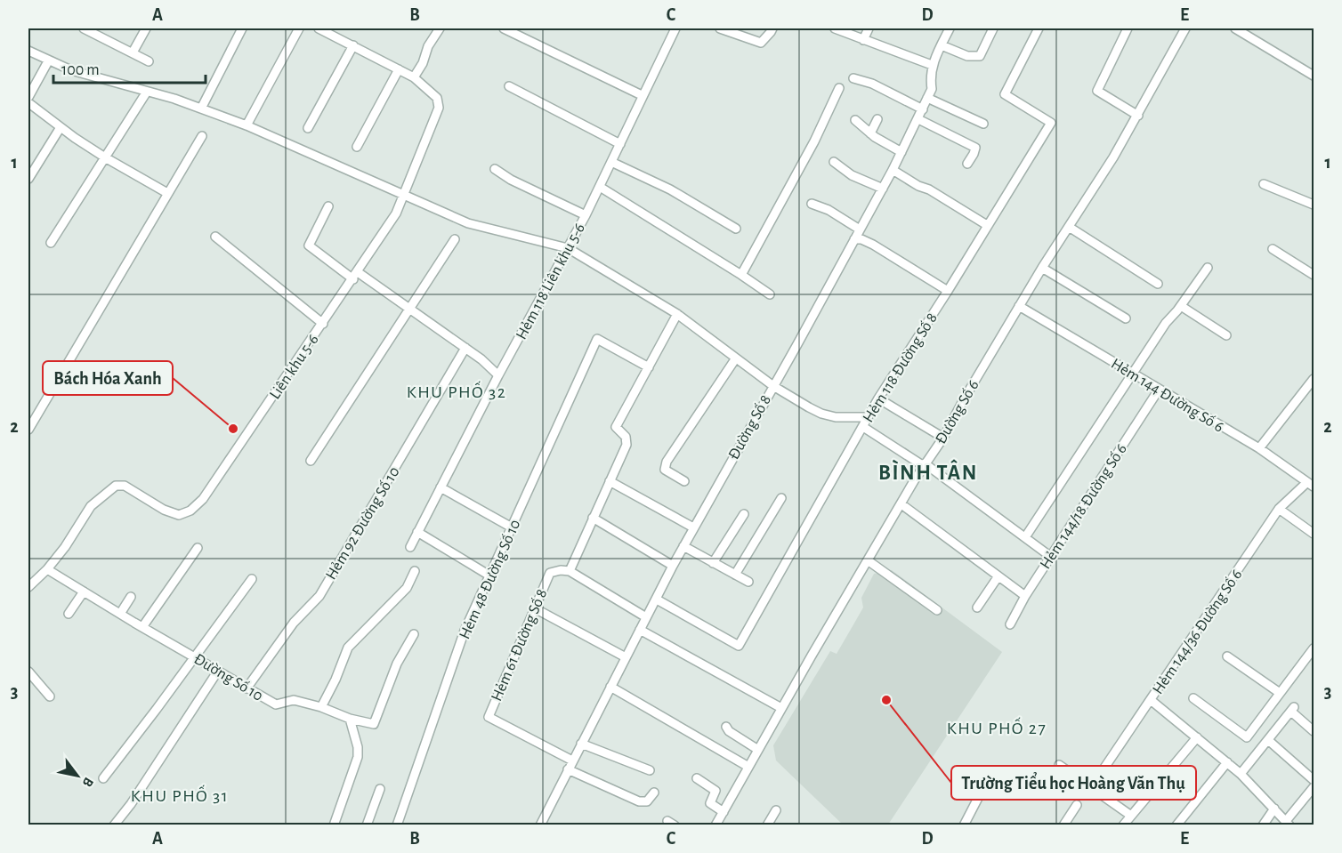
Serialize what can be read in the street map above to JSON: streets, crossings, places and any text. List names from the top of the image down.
{
  "streets": {
    "street": [
      "Hẻm 118 Liên khu 5-6",
      "Liên khu 5-6",
      "Hẻm 118 Đường Số 8",
      "Hẻm 144 Đường Số 6",
      "Đường Số 6",
      "Đường Số 8",
      "Hẻm 144/18 Đường Số 6",
      "Hẻm 92 Đường Số 10",
      "Hẻm 48 Đường Số 10",
      "Hẻm 144/36 Đường Số 6",
      "Hẻm 61 Đường Số 8",
      "Đường Số 10"
    ]
  },
  "crossings": [
    ["Liên khu 5-6", "Đường Số 10"],
    ["Hẻm 118 Đường Số 8", "Đường Số 8"],
    ["Hẻm 144 Đường Số 6", "Đường Số 6"],
    ["Hẻm 144 Đường Số 6", "Hẻm 144/18 Đường Số 6"],
    ["Hẻm 144 Đường Số 6", "Hẻm 144/36 Đường Số 6"],
    ["Đường Số 8", "Hẻm 61 Đường Số 8"],
    ["Hẻm 92 Đường Số 10", "Đường Số 10"]
  ],
  "districts": [
    "KHU PHỐ 32",
    "BÌNH TÂN",
    "KHU PHỐ 27",
    "KHU PHỐ 31"
  ],
  "places": ["Bách Hóa Xanh", "Trường Tiểu học Hoàng Văn Thụ"],
  "scale_bar": "100 m",
  "north": "bottom right",
  "grid": {
    "columns": [
      "A",
      "B",
      "C",
      "D",
      "E"
    ],
    "rows": ["1", "2", "3"]
  }
}
